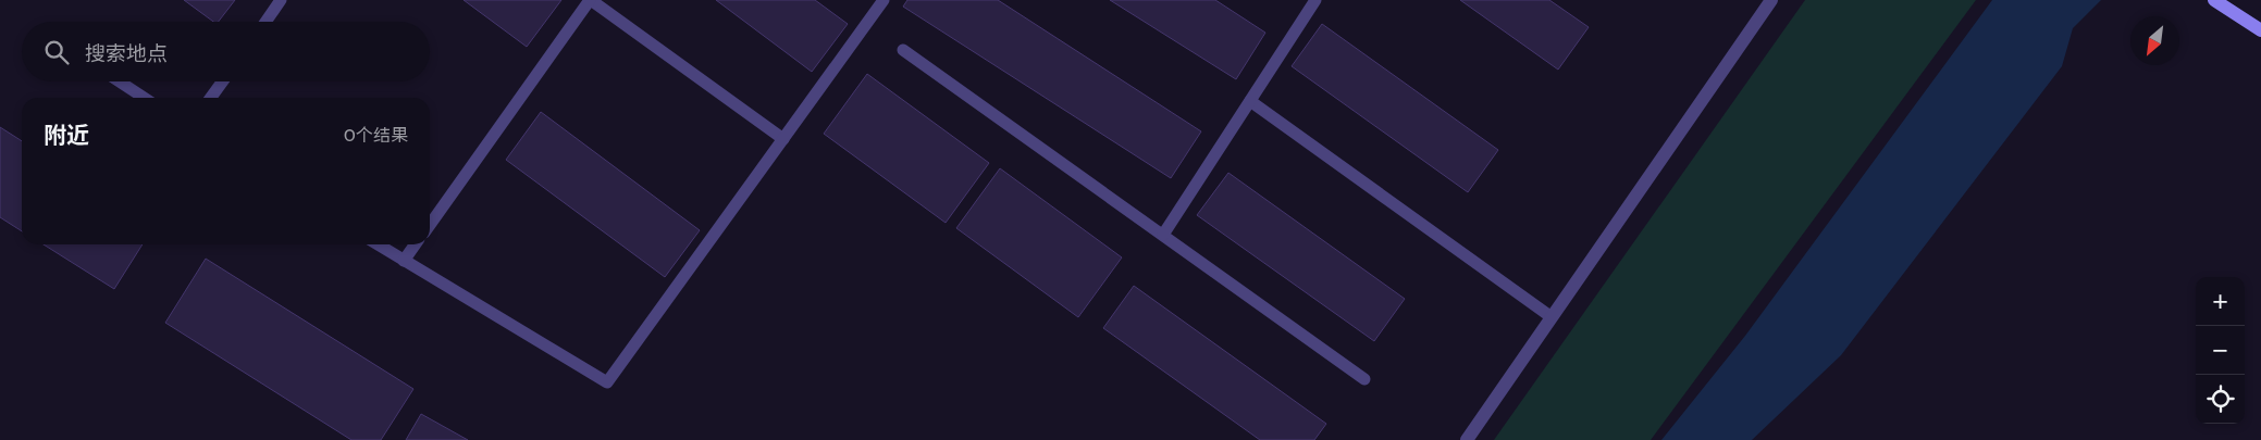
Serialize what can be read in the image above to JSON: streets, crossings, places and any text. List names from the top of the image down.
{
  "north": "bottom left",
  "page": {
    "search": "搜索地点",
    "heading": ["附近", "0个结果"],
    "map_buttons": ["+", "−"]
  }
}
